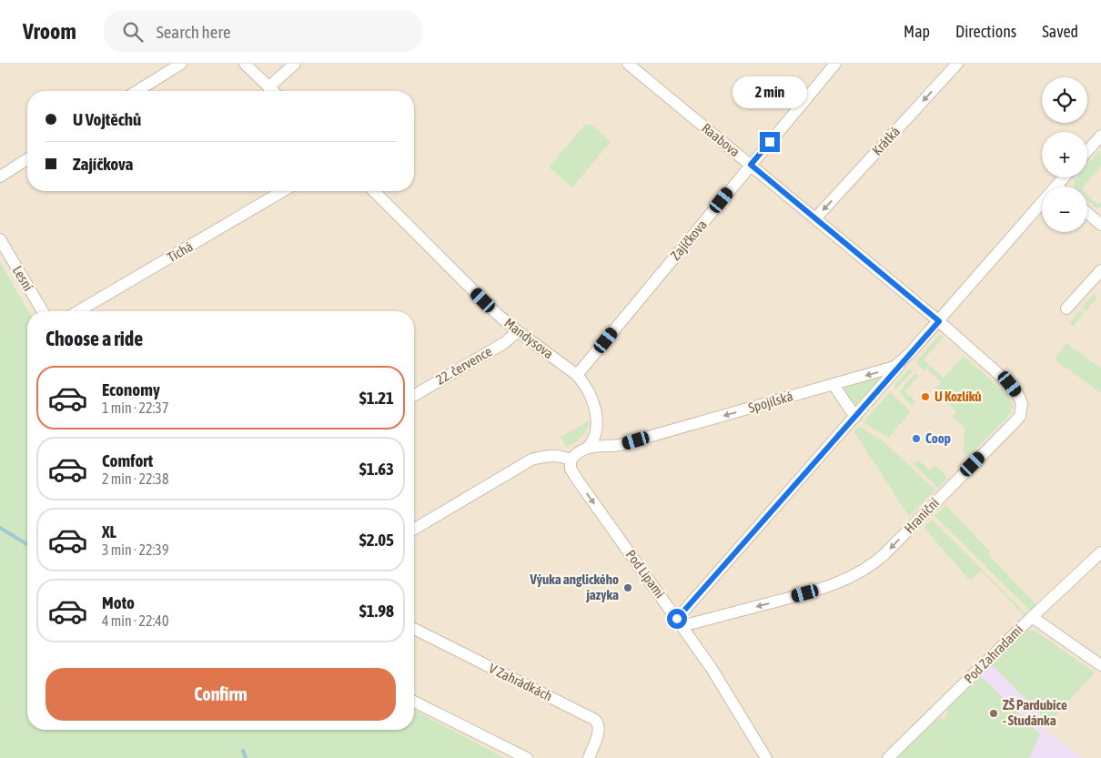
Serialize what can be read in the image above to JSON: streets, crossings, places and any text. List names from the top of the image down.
{
  "streets": {
    "street": [
      "Raabova",
      "Krátká",
      "Zajíčkova",
      "Tichá",
      "Lesní",
      "Mandysova",
      "22. července",
      "Spojilská",
      "Hraniční",
      "Pod Lipami",
      "Pod Zahradami",
      "V Zahrádkách"
    ]
  },
  "crossings": [
    ["Raabova", "Krátká"],
    ["Raabova", "Zajíčkova"],
    ["Raabova", "Spojilská"],
    ["Raabova", "Hraniční"],
    ["Zajíčkova", "Mandysova"],
    ["Mandysova", "22. července"],
    ["Mandysova", "Spojilská"],
    ["Spojilská", "Hraniční"],
    ["Hraniční", "Pod Lipami"]
  ],
  "one_way": ["Krátká", "Spojilská", "Pod Lipami"],
  "places": [
    "U Kozlíků",
    "Coop",
    "Výuka anglického jazyka",
    "ZŠ Pardubice - Studánka"
  ],
  "page": {
    "header": "Vroom",
    "search": "Search here",
    "nav": ["Map", "Directions", "Saved"],
    "bubble": "2 min",
    "map_buttons": ["+", "−"],
    "banner": ["U Vojtěchů", "Zajíčkova"],
    "heading": "Choose a ride",
    "list": [
      {
        "name": "Economy",
        "note": "1 min · 22:37",
        "value": "$1.21"
      },
      {
        "name": "Comfort",
        "note": "2 min · 22:38",
        "value": "$1.63"
      },
      {
        "name": "XL",
        "note": "3 min · 22:39",
        "value": "$2.05"
      },
      {
        "name": "Moto",
        "note": "4 min · 22:40",
        "value": "$1.98"
      }
    ],
    "buttons": "Confirm"
  }
}
